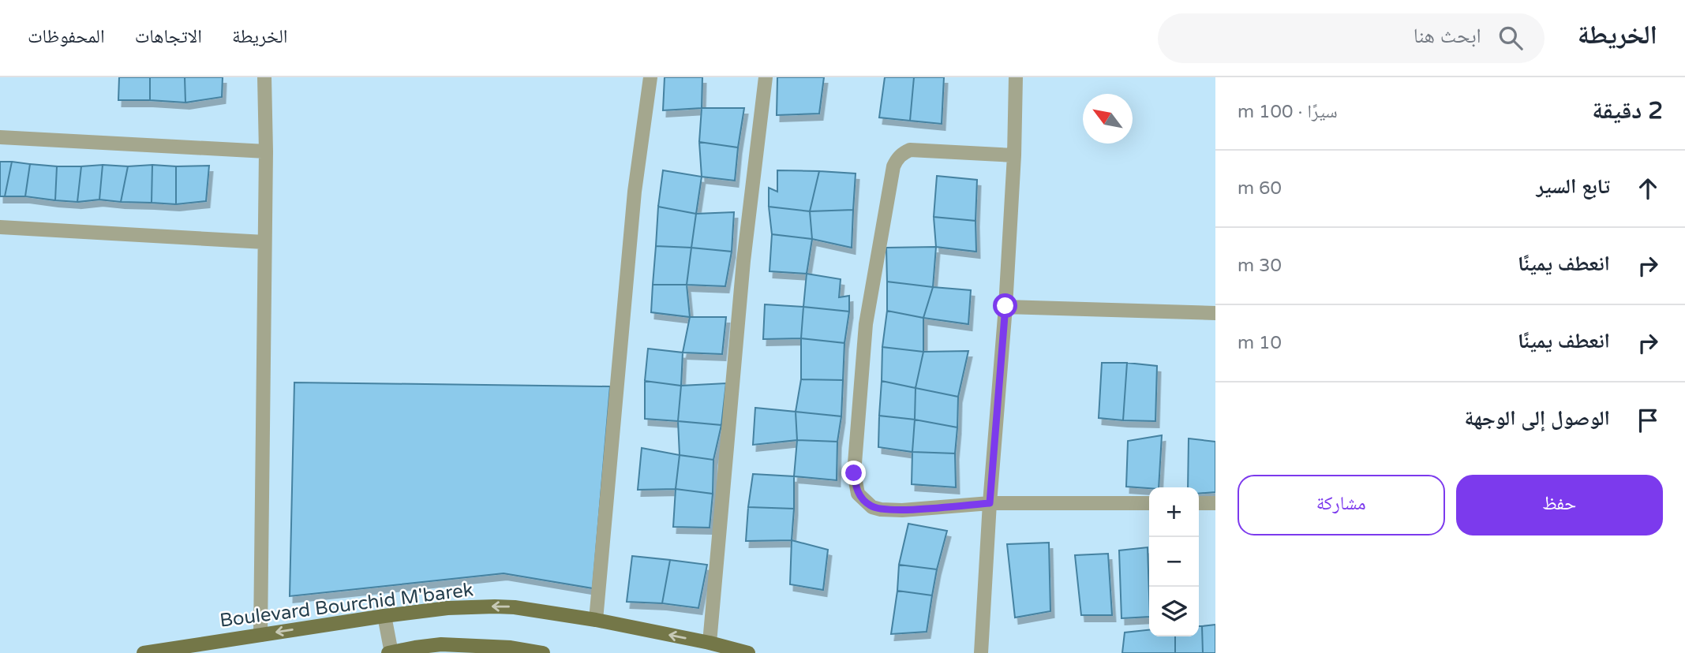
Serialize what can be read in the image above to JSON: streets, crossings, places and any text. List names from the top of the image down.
{
  "streets": {
    "main road": ["Boulevard Bourchid M'barek"]
  },
  "north": "top left",
  "page": {
    "header": "الخريطة",
    "search": "ابحث هنا",
    "nav": ["الخريطة", "الاتجاهات", "المحفوظات"],
    "heading": ["2 دقيقة", "سيرًا · 100 m"],
    "list": [
      ["تابع السير", "60 m"],
      ["انعطف يمينًا", "30 m"],
      ["انعطف يمينًا", "10 m"],
      "الوصول إلى الوجهة"
    ],
    "buttons": ["حفظ", "مشاركة"],
    "map_buttons": ["+", "−"]
  }
}
